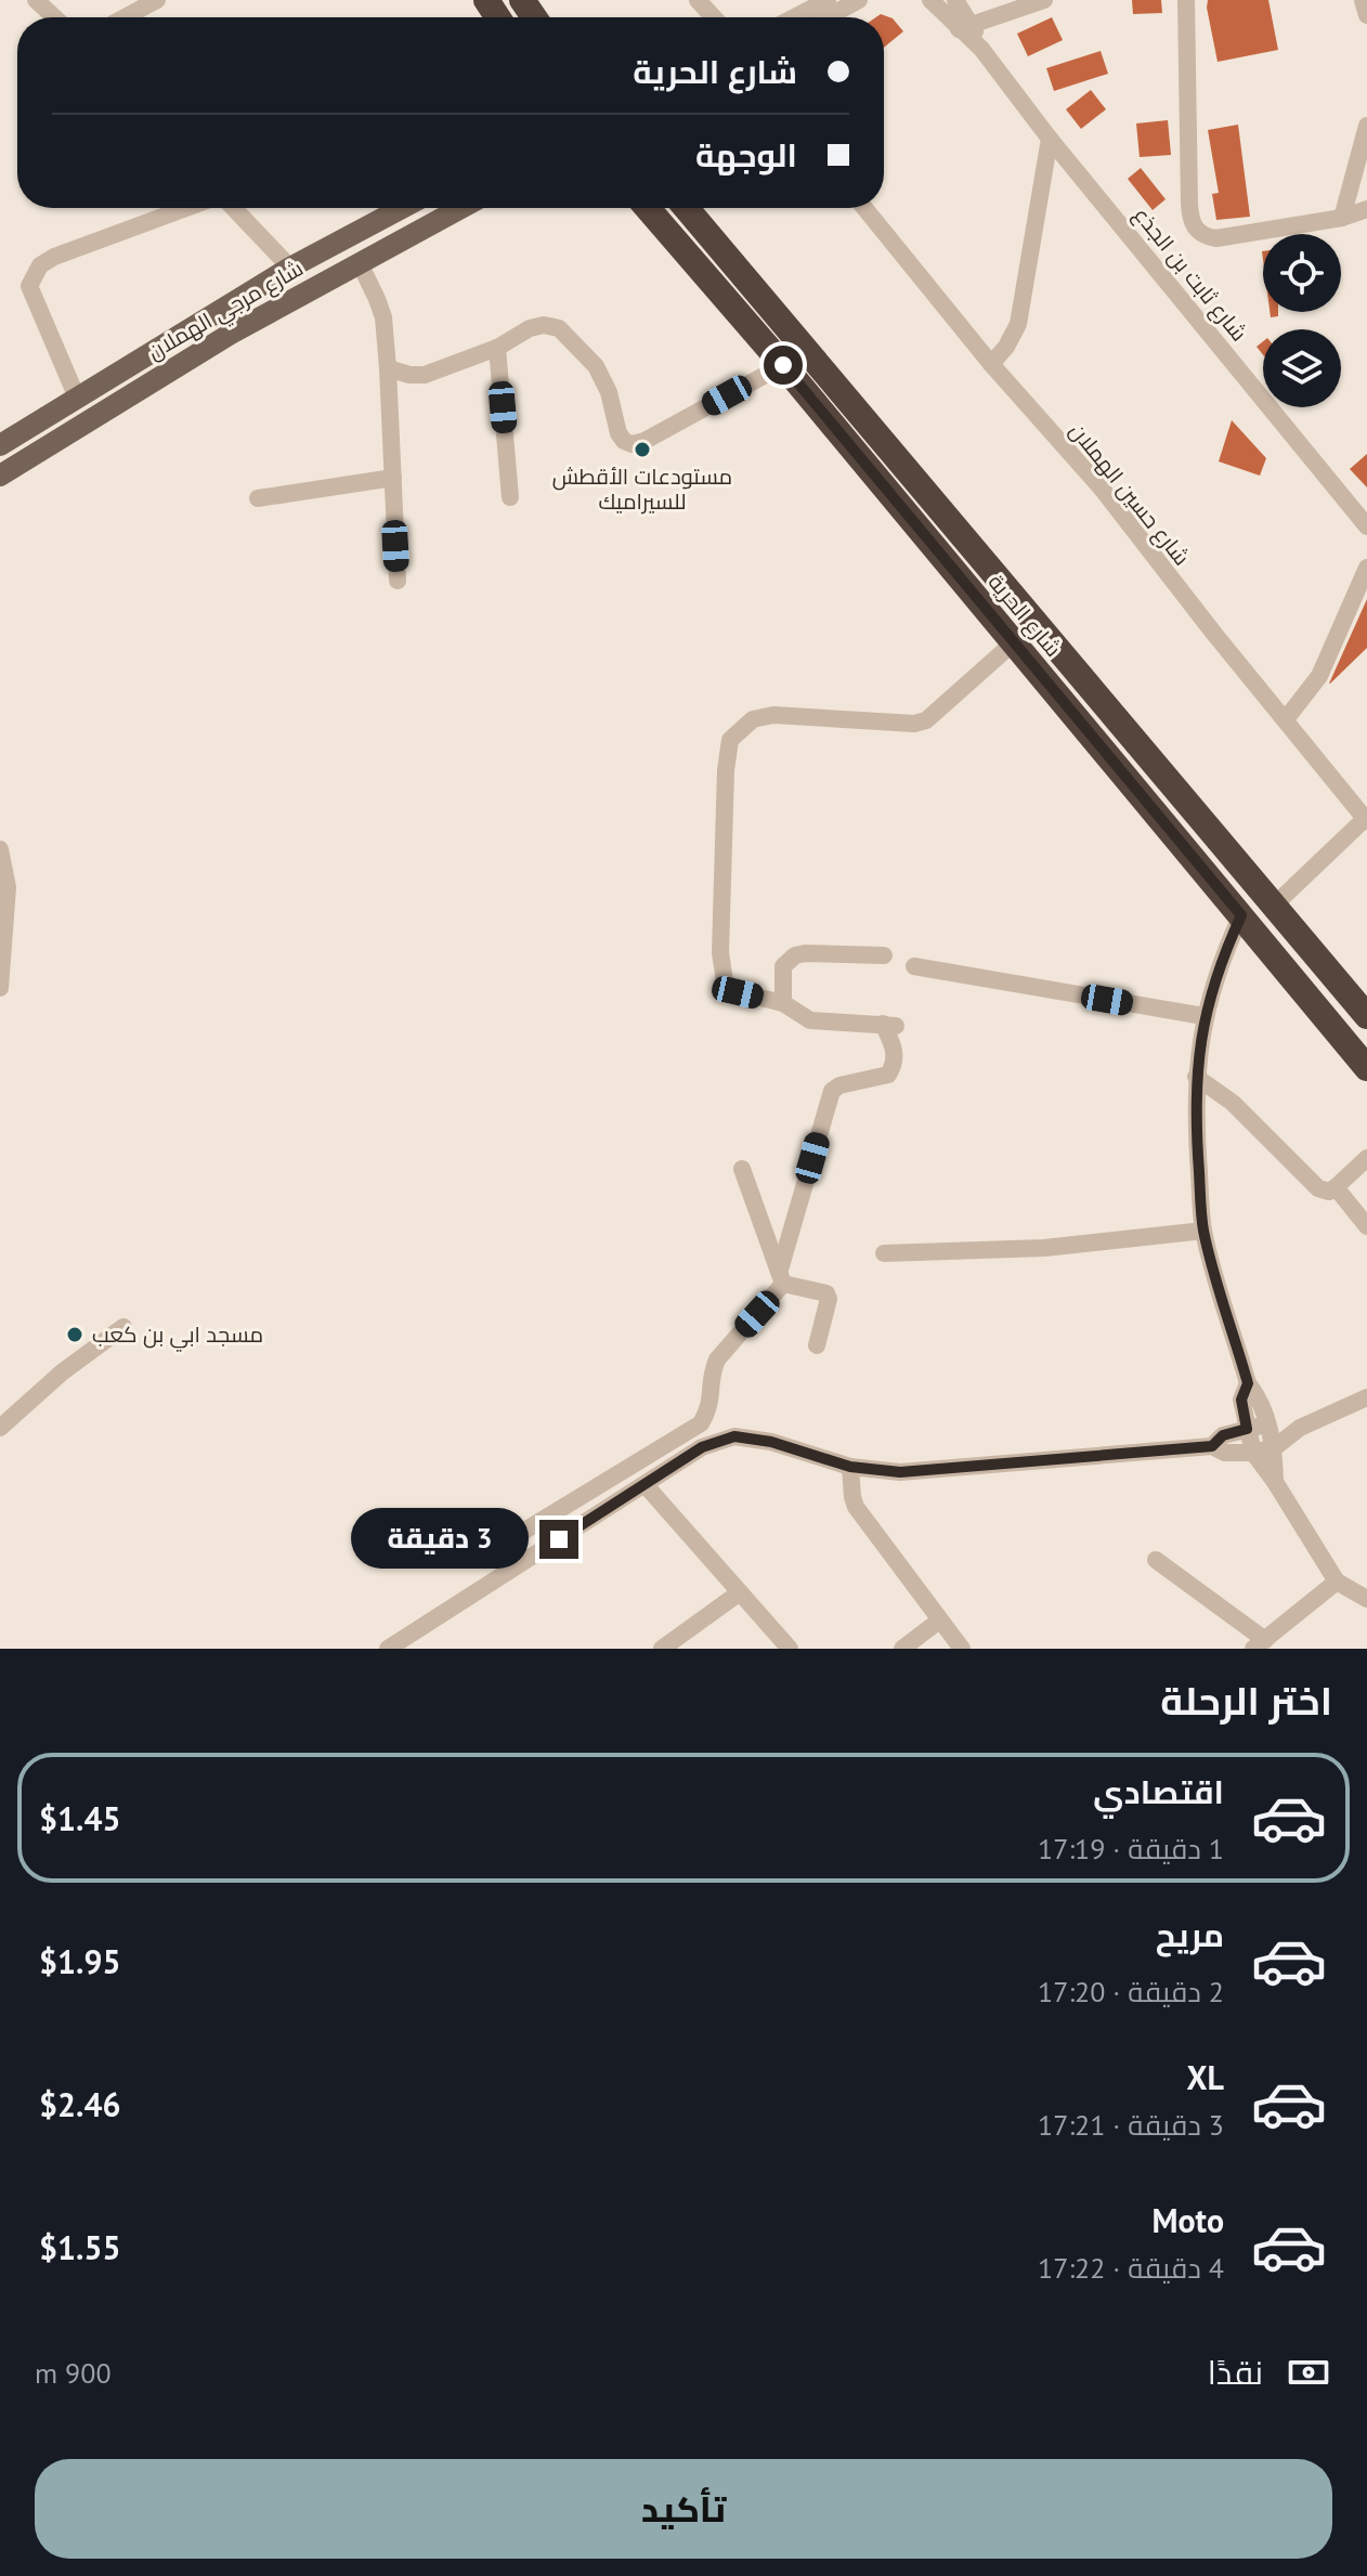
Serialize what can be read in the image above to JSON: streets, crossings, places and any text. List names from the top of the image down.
{
  "streets": {
    "highway": ["شارع الحرية"],
    "main road": ["شارع مرجي الهملان"],
    "street": ["شارع ثابت بن الجذع", "شارع حسين الهملان"]
  },
  "places": ["مستودعات الأقطش للسيراميك", "مسجد ابي بن كعب"],
  "page": {
    "banner": ["شارع الحرية", "الوجهة"],
    "bubble": "3 دقيقة",
    "heading": "اختر الرحلة",
    "list": [
      {
        "name": "اقتصادي",
        "note": "1 دقيقة · 17:19",
        "value": "$1.45"
      },
      {
        "name": "مريح",
        "note": "2 دقيقة · 17:20",
        "value": "$1.95"
      },
      {
        "name": "XL",
        "note": "3 دقيقة · 17:21",
        "value": "$2.46"
      },
      {
        "name": "Moto",
        "note": "4 دقيقة · 17:22",
        "value": "$1.55"
      }
    ],
    "pay": ["نقدًا", "900 m"],
    "buttons": "تأكيد"
  }
}
